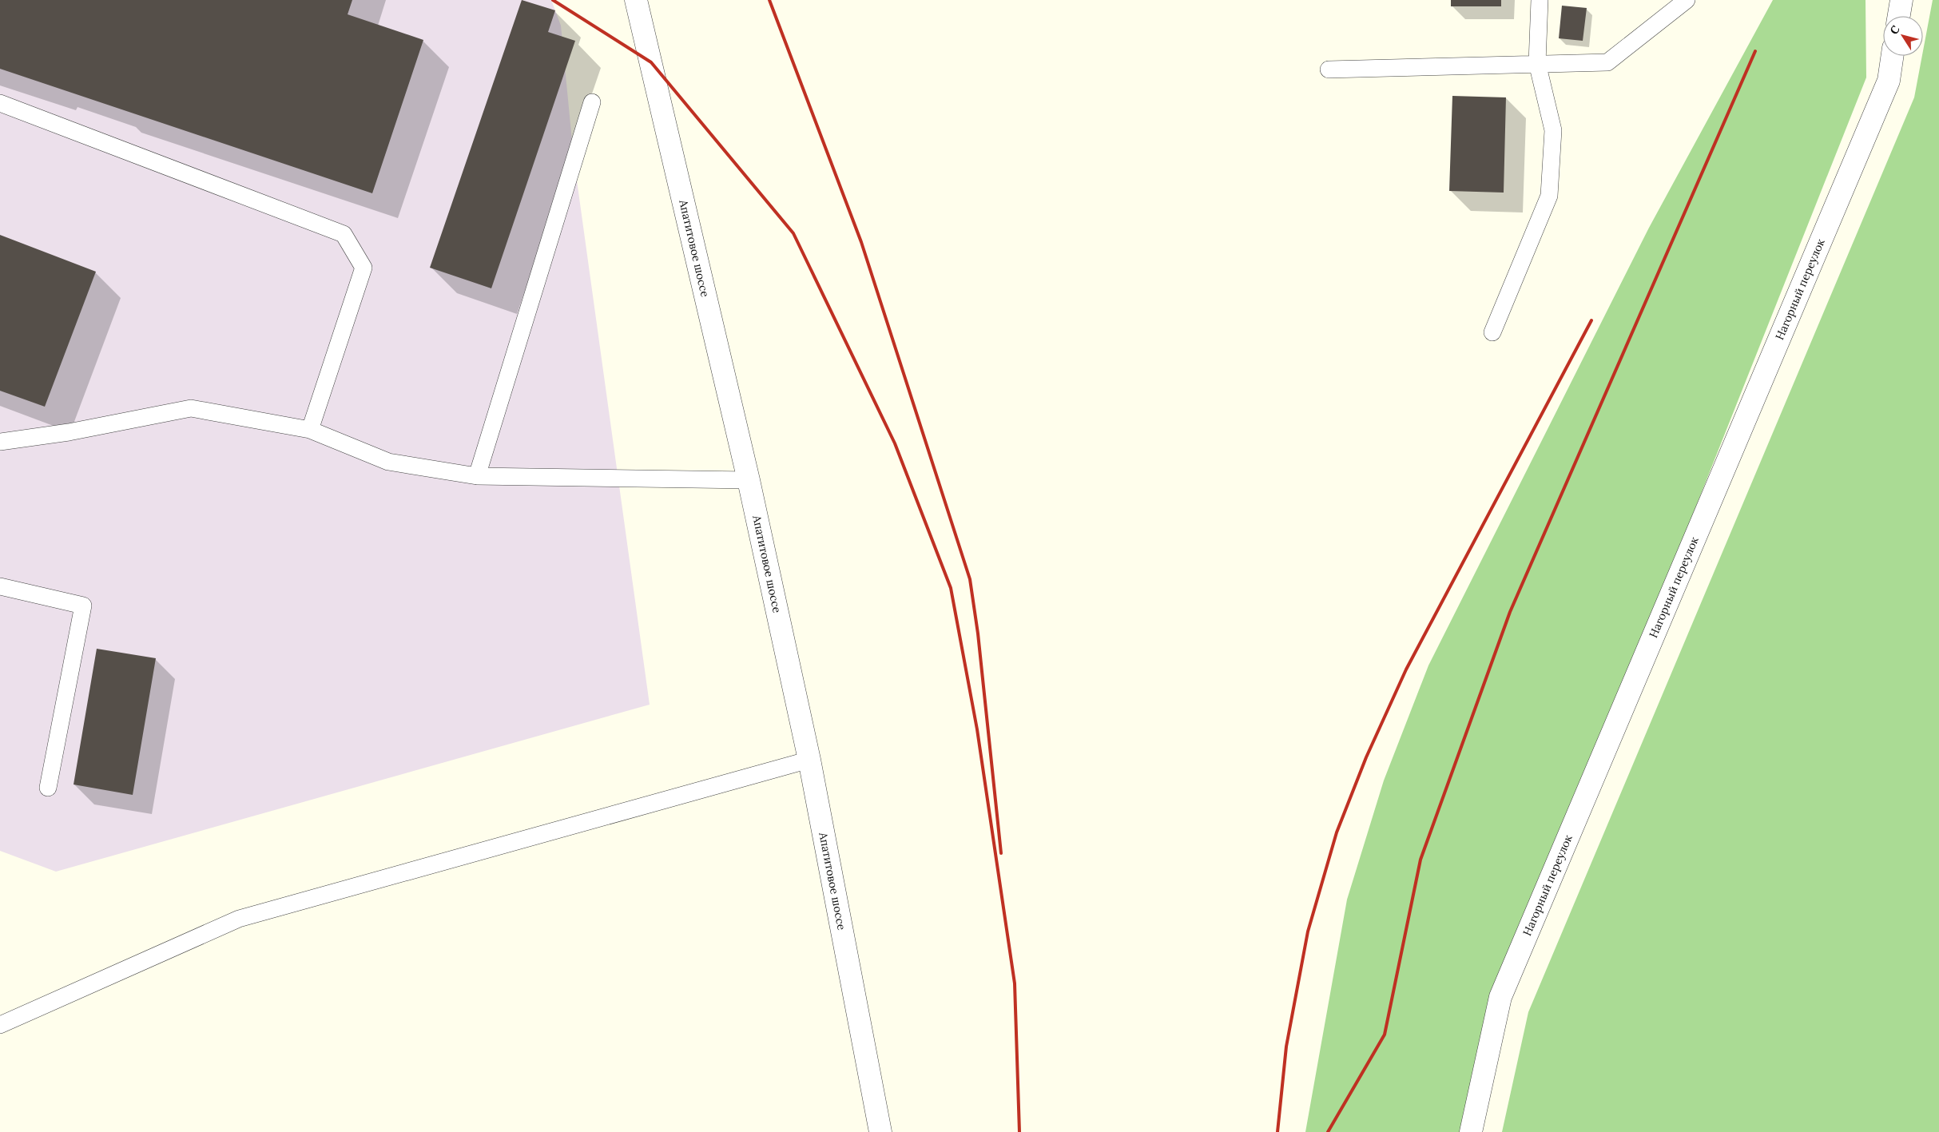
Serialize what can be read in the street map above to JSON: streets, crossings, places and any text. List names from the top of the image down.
{
  "streets": {
    "street": ["Апатитовое шоссе", "Нагорный переулок"]
  },
  "north": "top left"
}
